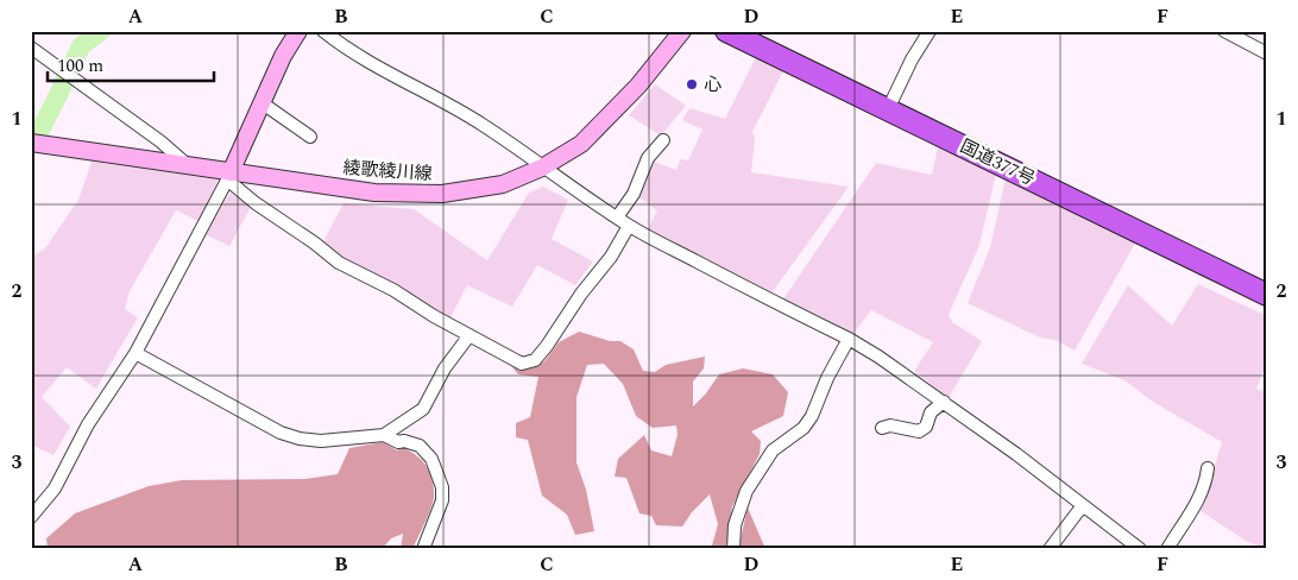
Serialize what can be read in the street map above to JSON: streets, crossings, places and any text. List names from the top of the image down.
{
  "streets": {
    "highway": ["国道377号"],
    "main road": ["綾歌綾川線"]
  },
  "places": ["心"],
  "scale_bar": "100 m",
  "grid": {
    "columns": [
      "A",
      "B",
      "C",
      "D",
      "E",
      "F"
    ],
    "rows": ["1", "2", "3"]
  }
}
